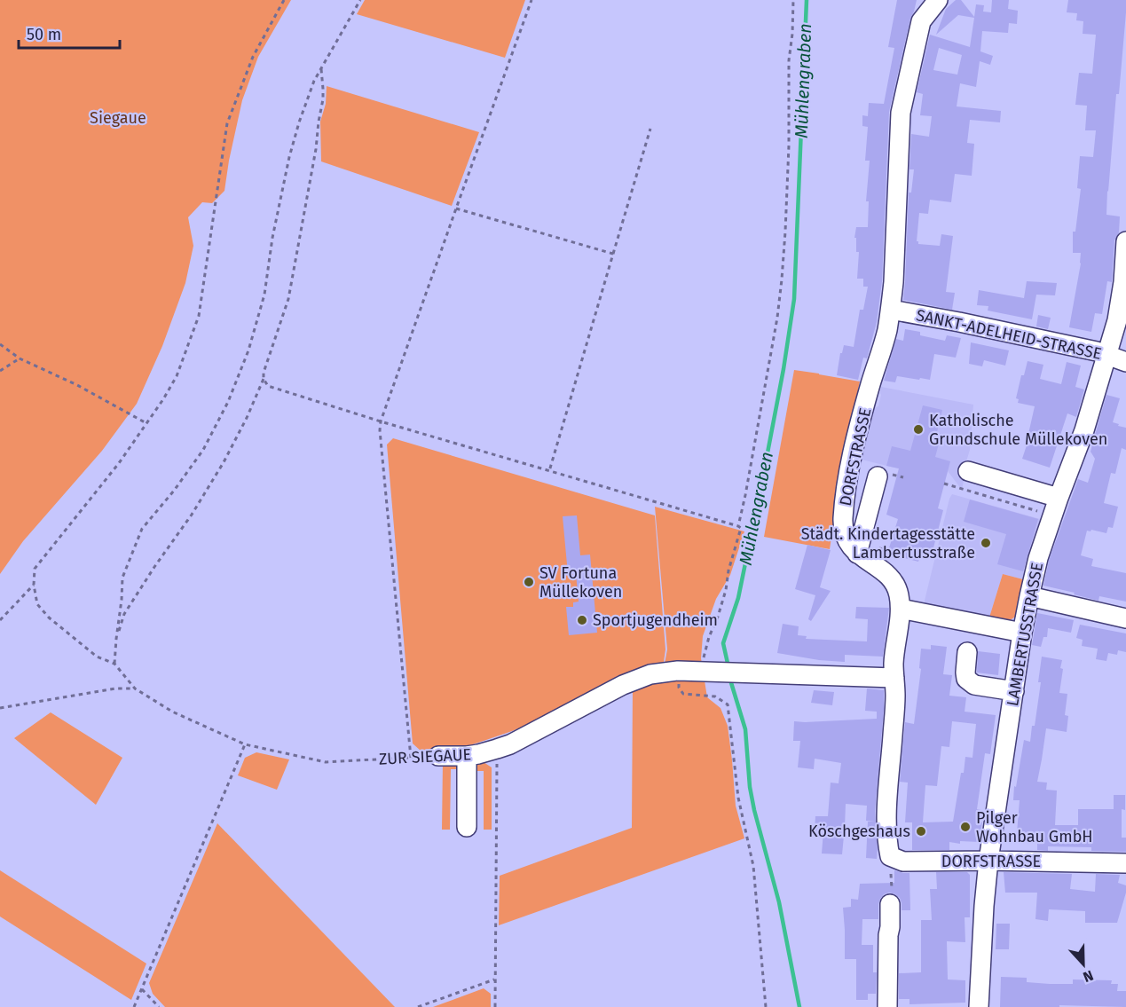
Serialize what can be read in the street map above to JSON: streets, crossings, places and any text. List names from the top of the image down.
{
  "streets": {
    "street": [
      "SANKT-ADELHEID-STRASSE",
      "DORFSTRASSE",
      "LAMBERTUSSTRASSE",
      "ZUR SIEGAUE"
    ]
  },
  "crossings": [
    ["SANKT-ADELHEID-STRASSE", "DORFSTRASSE"],
    ["SANKT-ADELHEID-STRASSE", "LAMBERTUSSTRASSE"],
    ["DORFSTRASSE", "LAMBERTUSSTRASSE"],
    ["DORFSTRASSE", "ZUR SIEGAUE"]
  ],
  "water": ["Mühlengraben"],
  "parks": ["Siegaue"],
  "places": [
    "Katholische Grundschule Müllekoven",
    "Städt. Kindertagesstätte Lambertusstraße",
    "SV Fortuna Müllekoven",
    "Sportjugendheim",
    "Pilger Wohnbau GmbH",
    "Köschgeshaus"
  ],
  "scale_bar": "50 m",
  "north": "bottom"
}
